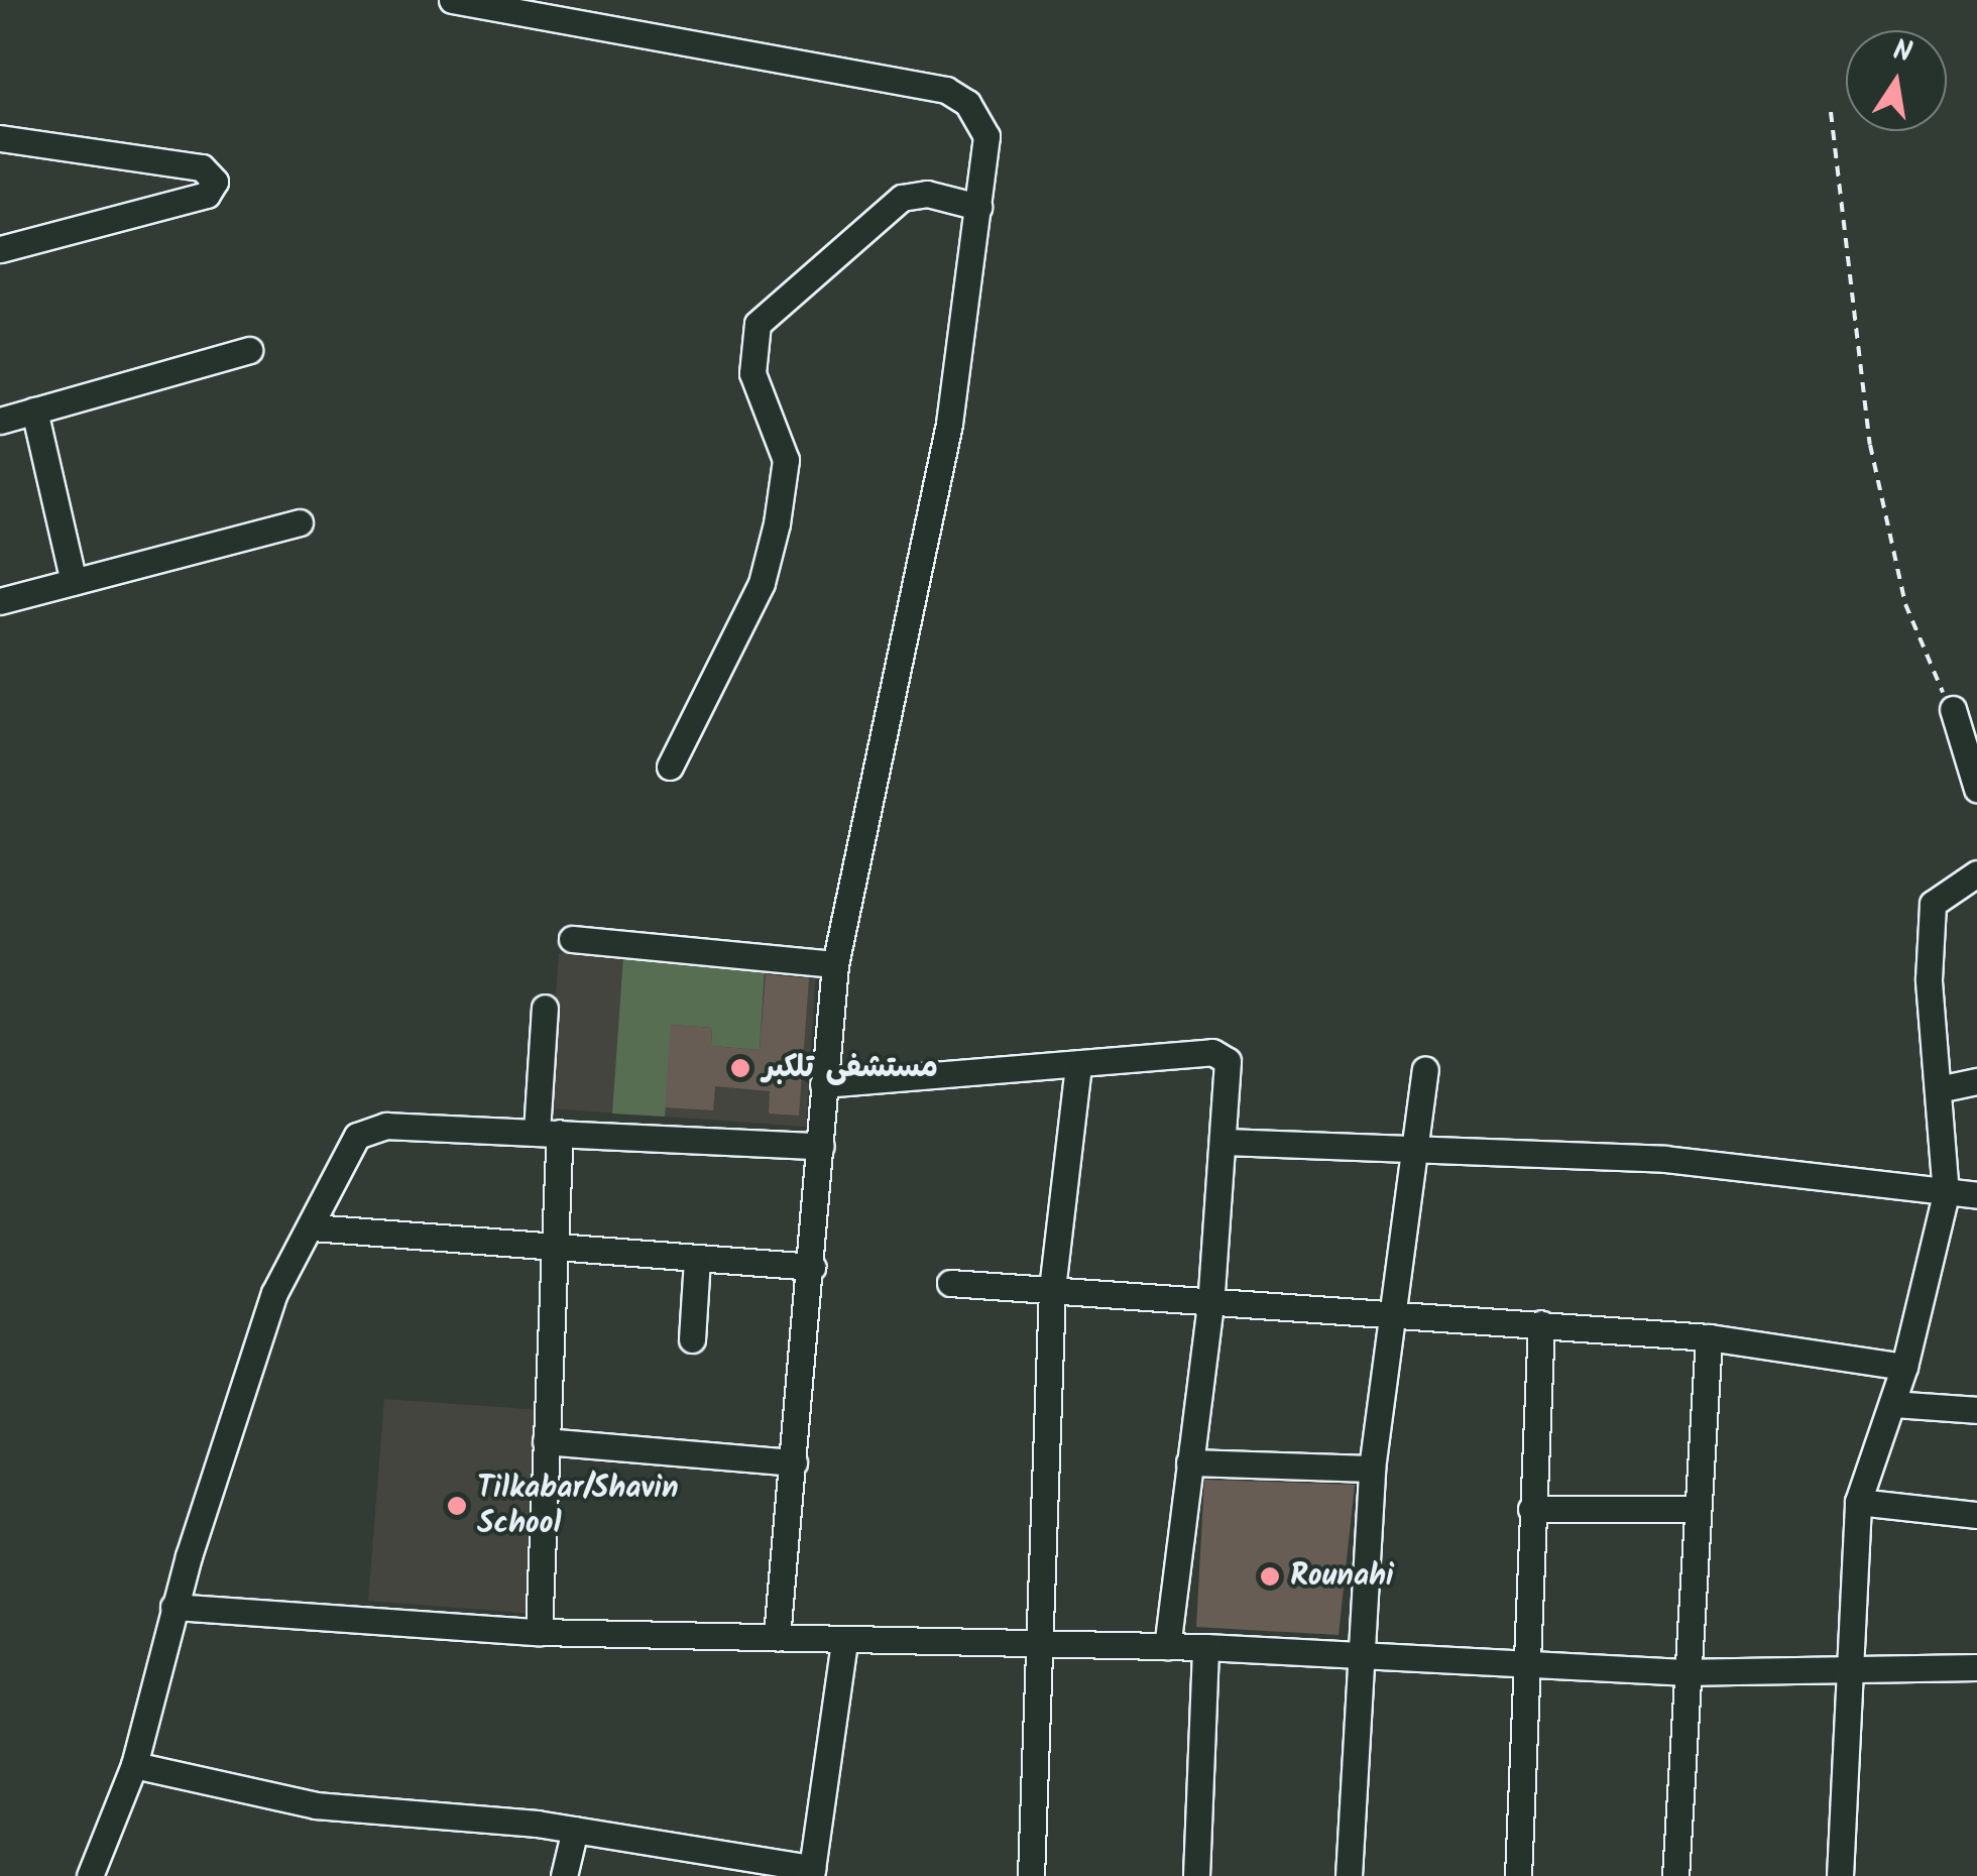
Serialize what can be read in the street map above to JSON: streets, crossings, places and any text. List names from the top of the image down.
{
  "places": ["مستشفى تلكبر", "Tilkabar/Shavin School", "Rounahi"],
  "north": "top"
}
